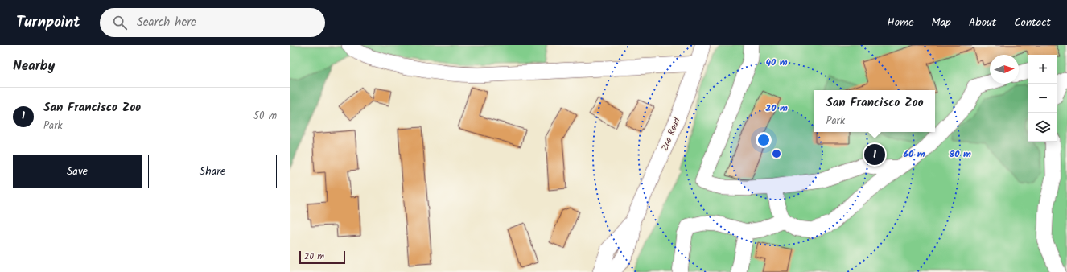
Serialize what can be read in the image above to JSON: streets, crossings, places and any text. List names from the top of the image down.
{
  "streets": {
    "lane": ["Zoo Road"]
  },
  "scale_bar": "20 m",
  "north": "right",
  "page": {
    "header": "Turnpoint",
    "search": "Search here",
    "nav": [
      "Home",
      "Map",
      "About",
      "Contact"
    ],
    "heading": "Nearby",
    "map_buttons": ["+", "−"],
    "list": [
      {
        "mark": "1",
        "name": "San Francisco Zoo",
        "note": "Park",
        "value": "50 m"
      }
    ],
    "popup": ["San Francisco Zoo", "Park"],
    "pins": "1",
    "buttons": ["Save", "Share"],
    "scale": "20 m"
  },
  "rings": [
    "40 m",
    "20 m",
    "60 m",
    "80 m"
  ]
}
